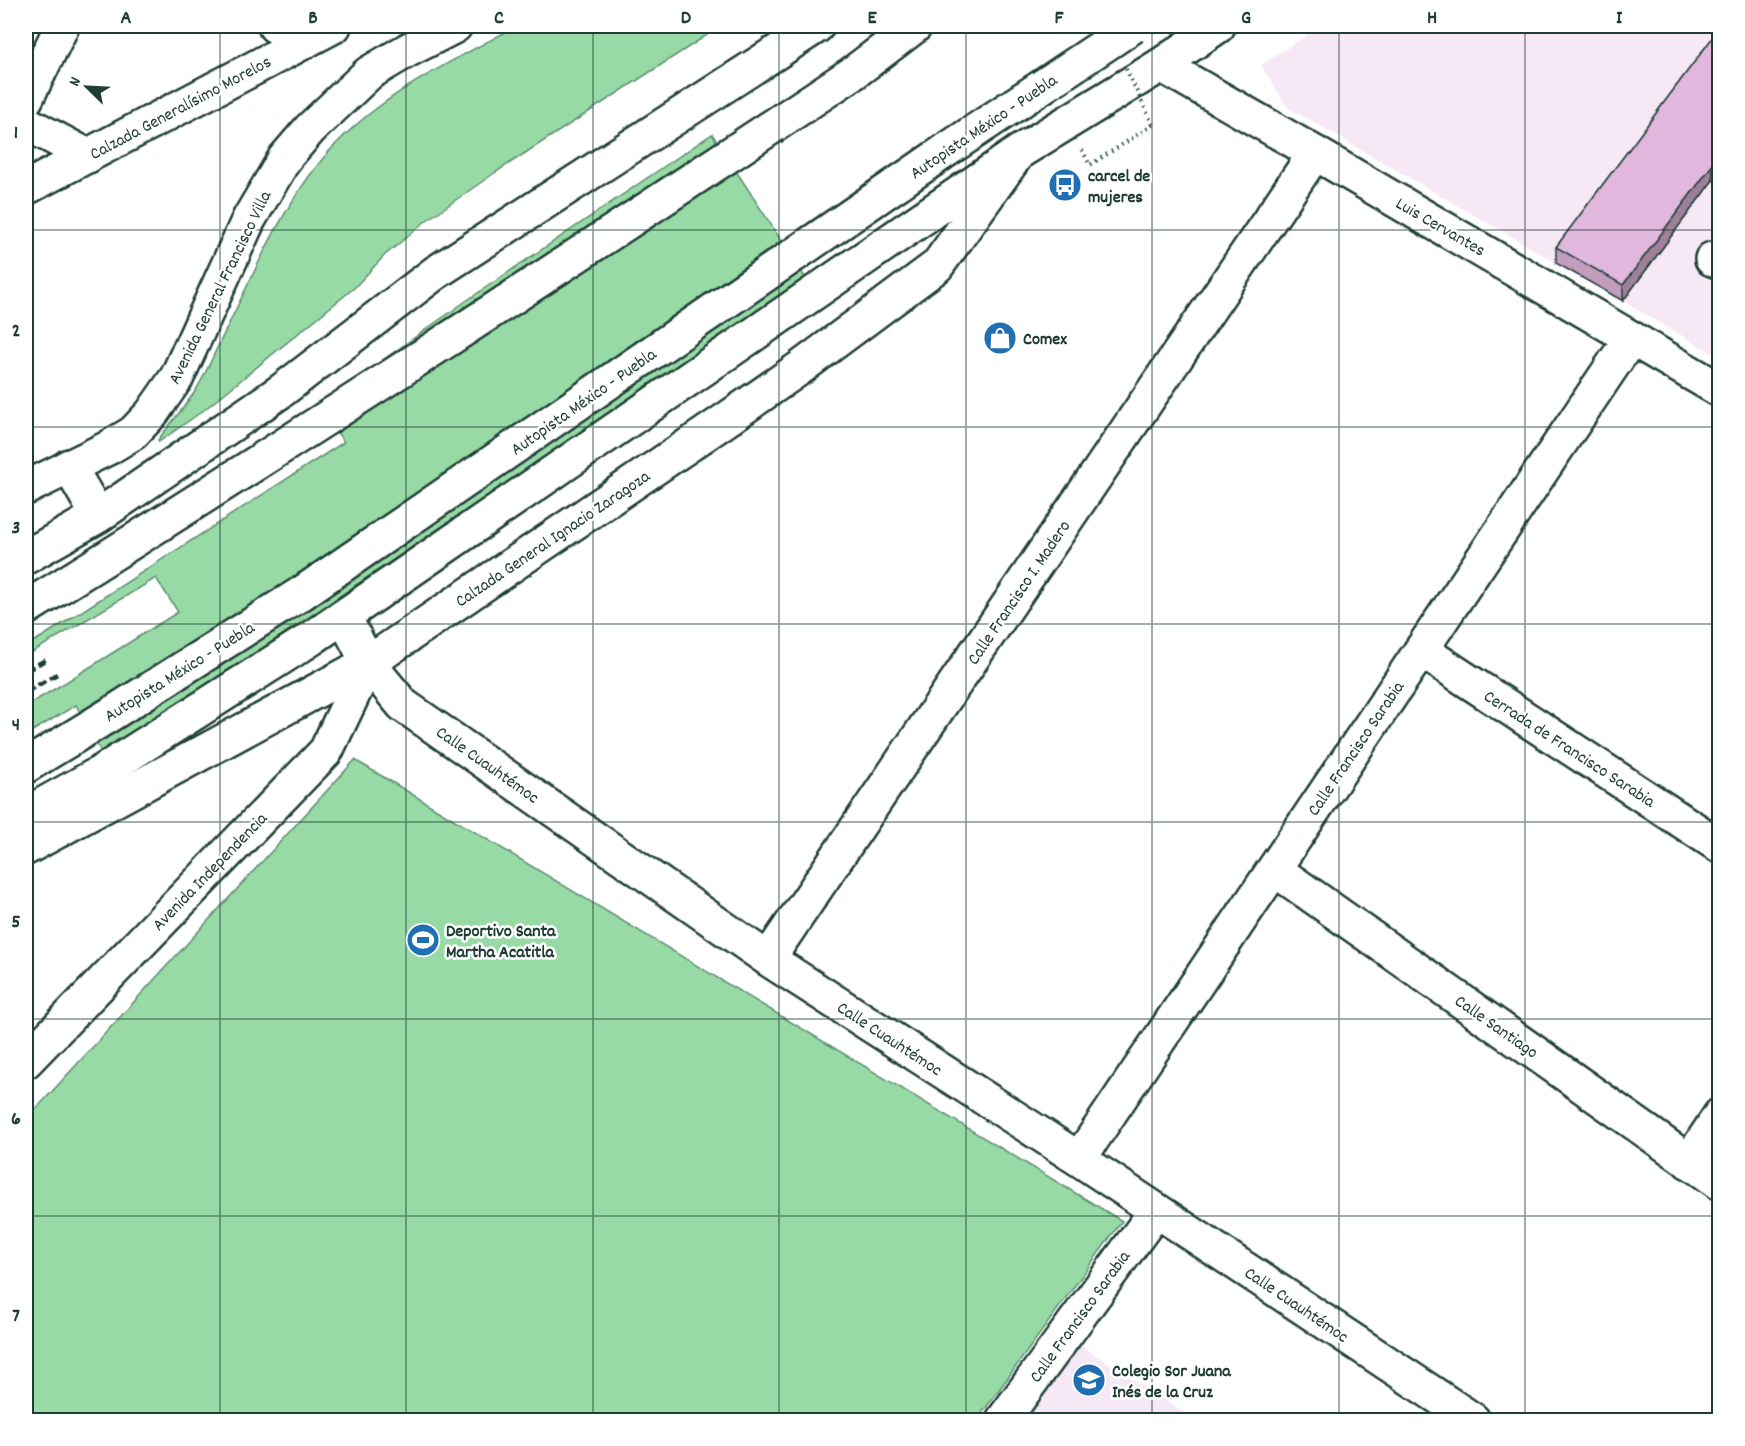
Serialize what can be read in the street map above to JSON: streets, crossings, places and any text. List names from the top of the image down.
{
  "streets": {
    "main road": [
      "Calzada Generalísimo Morelos",
      "Autopista México - Puebla",
      "Luis Cervantes",
      "Avenida General Francisco Villa",
      "Calzada General Ignacio Zaragoza",
      "Calle Francisco I. Madero",
      "Calle Francisco Sarabia",
      "Cerrada de Francisco Sarabia",
      "Calle Cuauhtémoc",
      "Avenida Independencia",
      "Calle Santiago"
    ]
  },
  "crossings": [
    ["Luis Cervantes", "Calzada General Ignacio Zaragoza"],
    ["Luis Cervantes", "Calle Francisco I. Madero"],
    ["Luis Cervantes", "Calle Francisco Sarabia"],
    ["Calzada General Ignacio Zaragoza", "Calle Cuauhtémoc"],
    ["Calzada General Ignacio Zaragoza", "Avenida Independencia"],
    ["Calle Francisco I. Madero", "Calle Cuauhtémoc"],
    ["Calle Francisco Sarabia", "Cerrada de Francisco Sarabia"],
    ["Calle Francisco Sarabia", "Calle Cuauhtémoc"],
    ["Calle Francisco Sarabia", "Calle Santiago"],
    ["Calle Cuauhtémoc", "Avenida Independencia"]
  ],
  "places": {
    "bus stop": ["carcel de mujeres"],
    "shop": ["Comex"],
    "sports": ["Deportivo Santa Martha Acatitla"],
    "school or university": ["Colegio Sor Juana Inés de la Cruz"]
  },
  "north": "top left",
  "grid": {
    "columns": [
      "A",
      "B",
      "C",
      "D",
      "E",
      "F",
      "G",
      "H",
      "I"
    ],
    "rows": [
      "1",
      "2",
      "3",
      "4",
      "5",
      "6",
      "7"
    ]
  }
}
